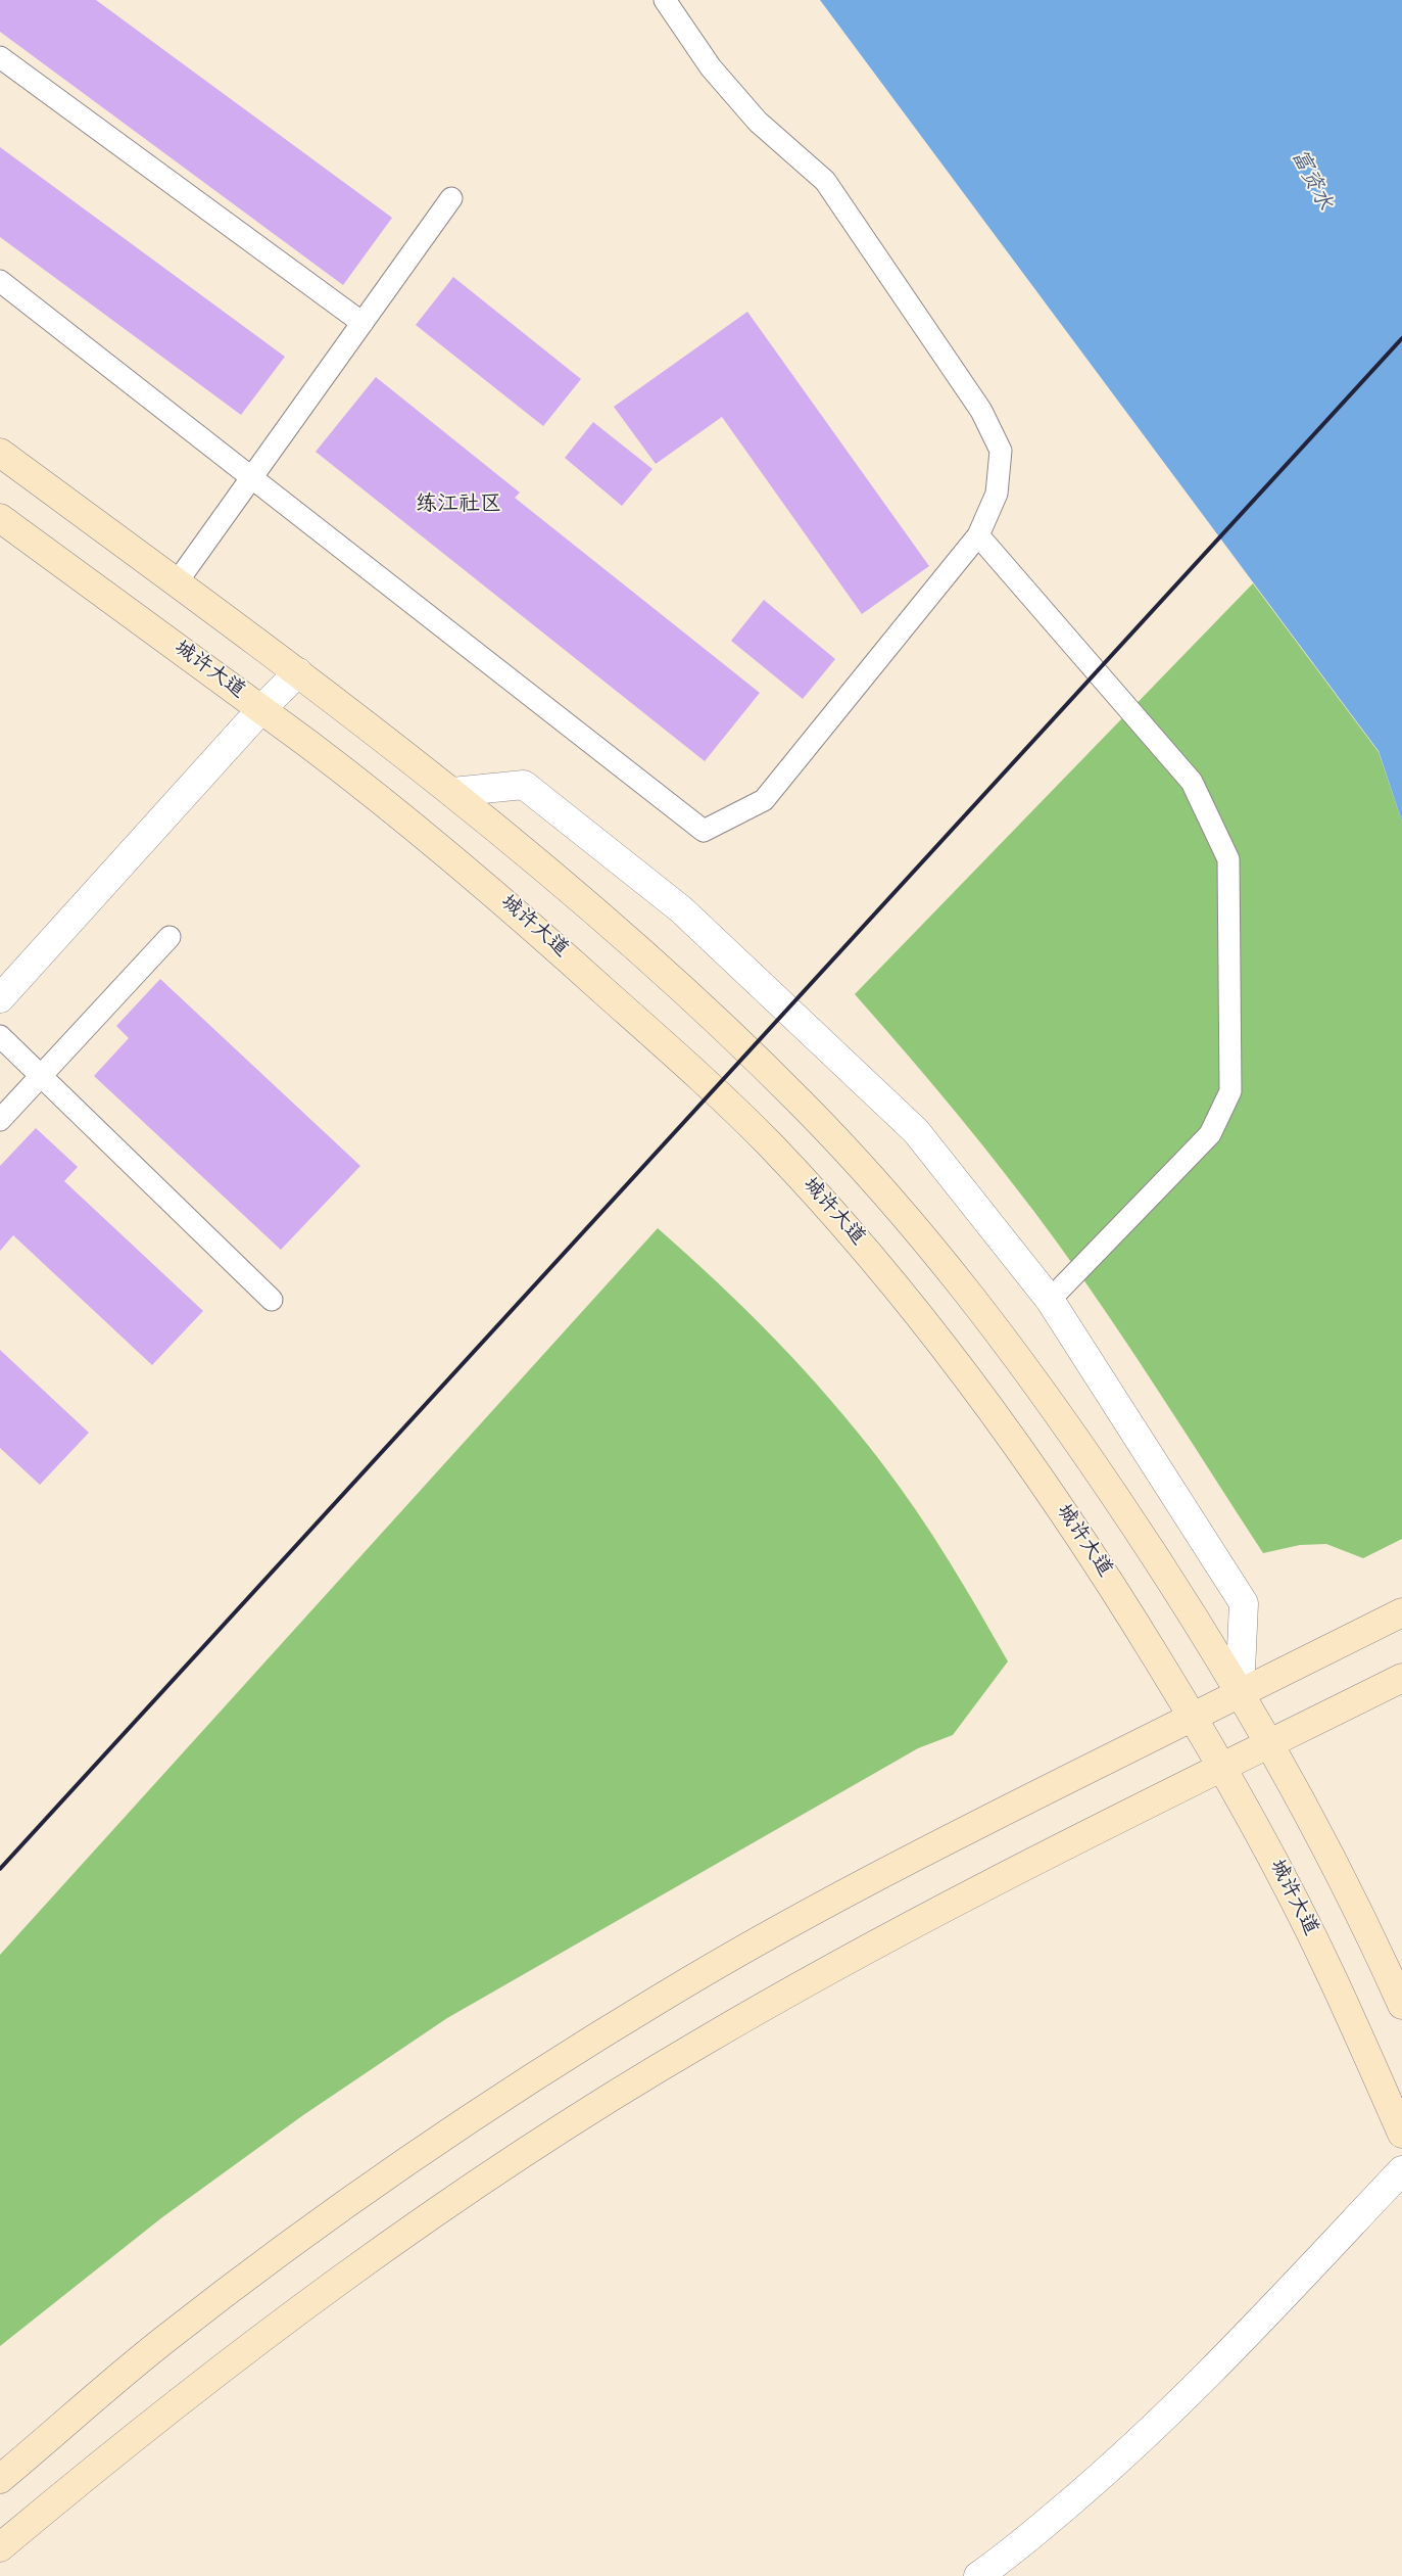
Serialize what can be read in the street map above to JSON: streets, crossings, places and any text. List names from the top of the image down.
{
  "streets": {
    "main road": ["城许大道"]
  },
  "districts": ["练江社区"],
  "water": ["富资水"]
}
